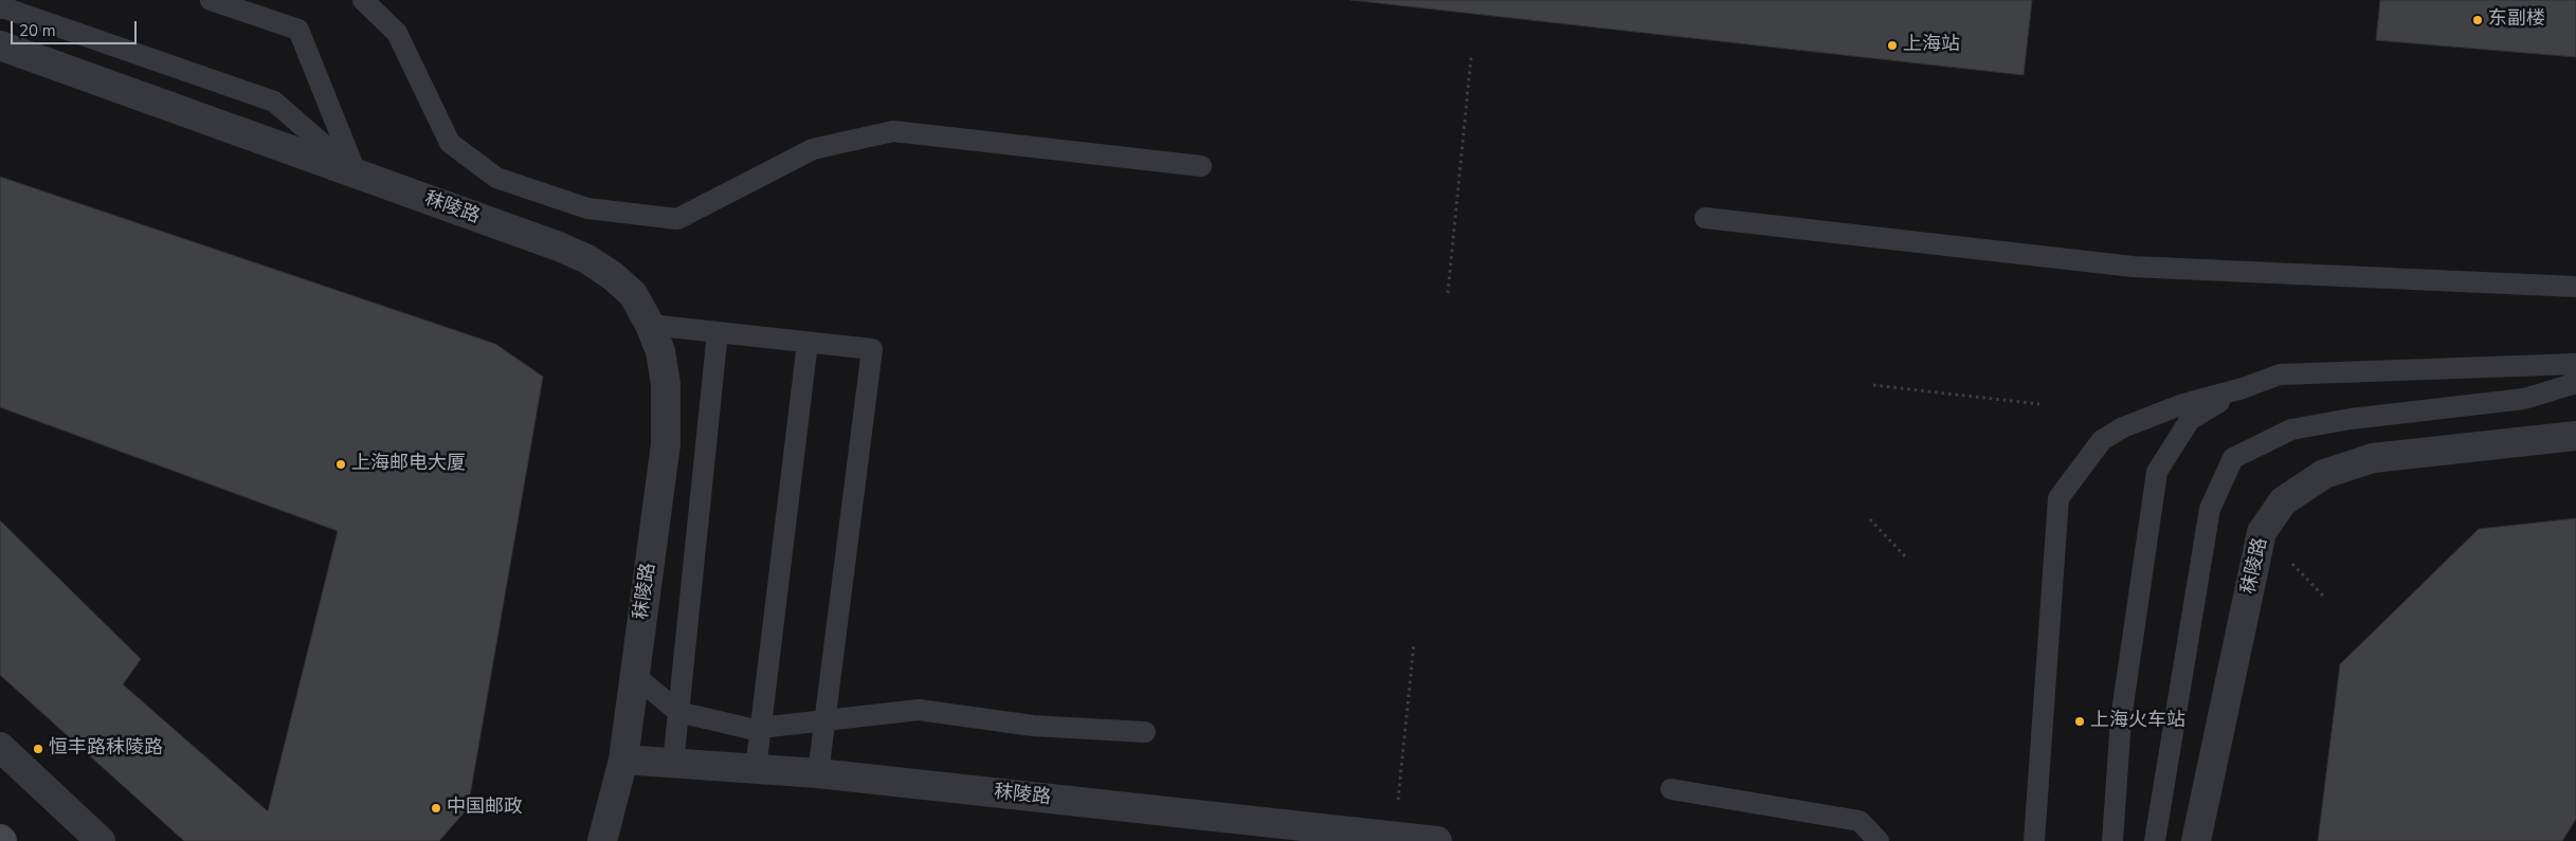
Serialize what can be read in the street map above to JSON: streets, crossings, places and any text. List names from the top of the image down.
{
  "streets": {
    "street": ["秣陵路"]
  },
  "places": [
    "东副楼",
    "上海站",
    "上海邮电大厦",
    "上海火车站",
    "恒丰路秣陵路",
    "中国邮政"
  ],
  "scale_bar": "20 m"
}
